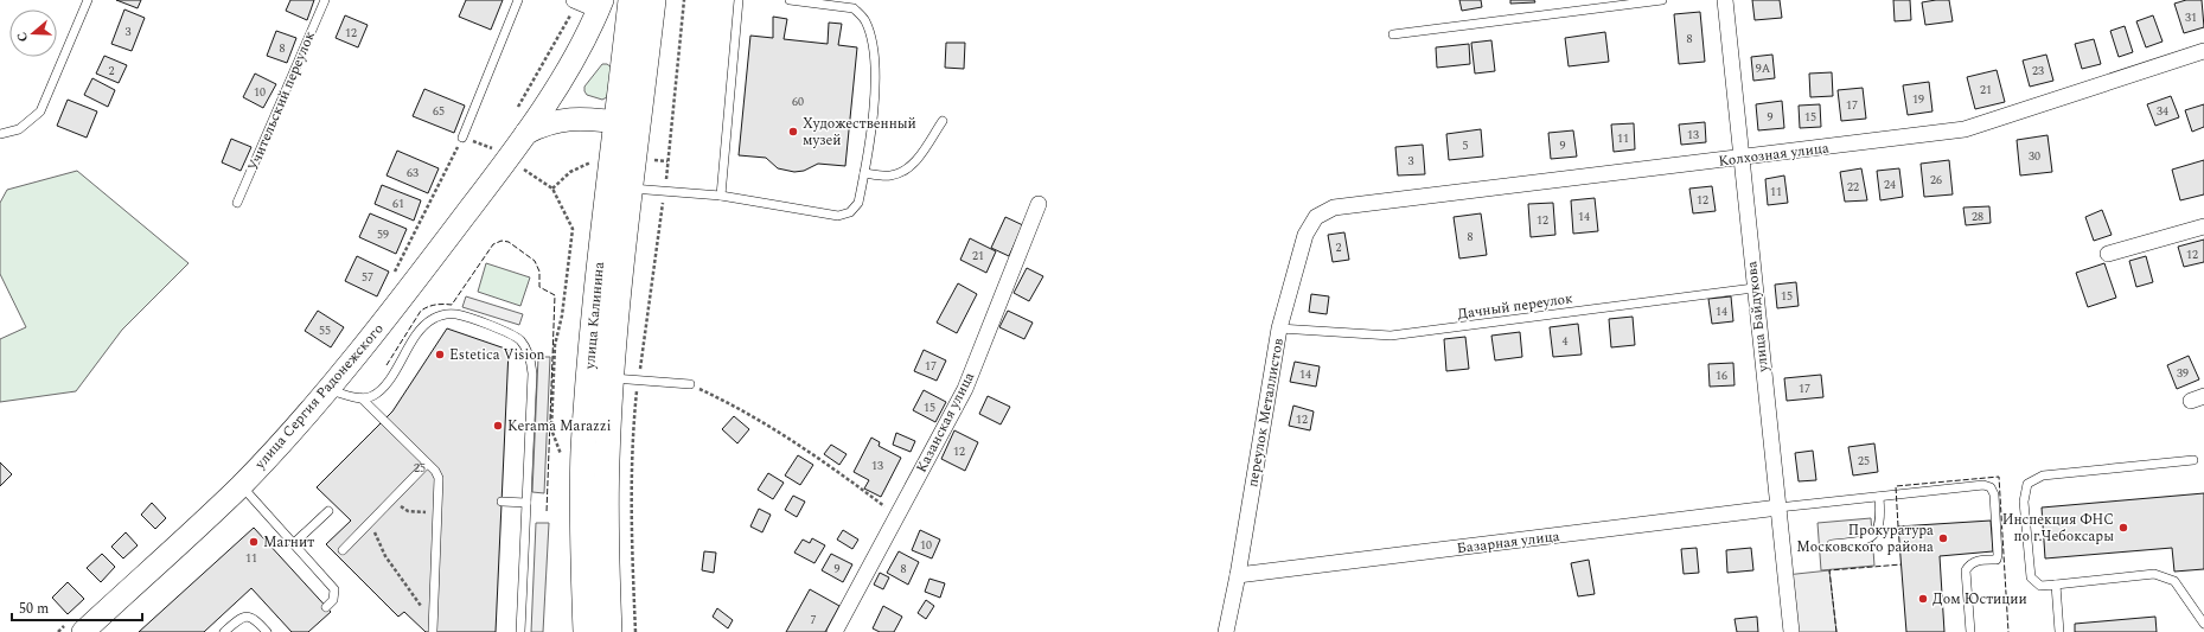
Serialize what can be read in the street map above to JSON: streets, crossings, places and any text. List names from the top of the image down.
{
  "streets": {
    "main road": ["улица Калинина"],
    "street": [
      "Колхозная улица",
      "улица Байдукова",
      "улица Сергия Радонежского",
      "переулок Металлистов",
      "Казанская улица",
      "Базарная улица"
    ],
    "lane": ["Учительский переулок", "Дачный переулок"]
  },
  "crossings": [
    ["Колхозная улица", "улица Байдукова"],
    ["Колхозная улица", "переулок Металлистов"],
    ["Дачный переулок", "улица Байдукова"],
    ["Дачный переулок", "переулок Металлистов"],
    ["улица Калинина", "улица Сергия Радонежского"],
    ["улица Байдукова", "Базарная улица"],
    ["переулок Металлистов", "Базарная улица"]
  ],
  "places": [
    "Художественный музей",
    "Estetica Vision",
    "Kerama Marazzi",
    "Инспекция ФНС по г.Чебоксары",
    "Прокуратура Московского района",
    "Магнит",
    "Дом Юстиции"
  ],
  "house_numbers": [
    "31",
    "3",
    "12",
    "8",
    "8",
    "9А",
    "2",
    "23",
    "21",
    "10",
    "19",
    "60",
    "17",
    "65",
    "34",
    "9",
    "15",
    "13",
    "11",
    "5",
    "9",
    "30",
    "3",
    "63",
    "26",
    "24",
    "22",
    "11",
    "12",
    "61",
    "14",
    "28",
    "12",
    "59",
    "8",
    "2",
    "12",
    "21",
    "57",
    "15",
    "14",
    "55",
    "4",
    "17",
    "39",
    "14",
    "16",
    "17",
    "15",
    "12",
    "12",
    "25",
    "13",
    "25",
    "10",
    "11",
    "9",
    "8",
    "7"
  ],
  "scale_bar": "50 m",
  "north": "left"
}
